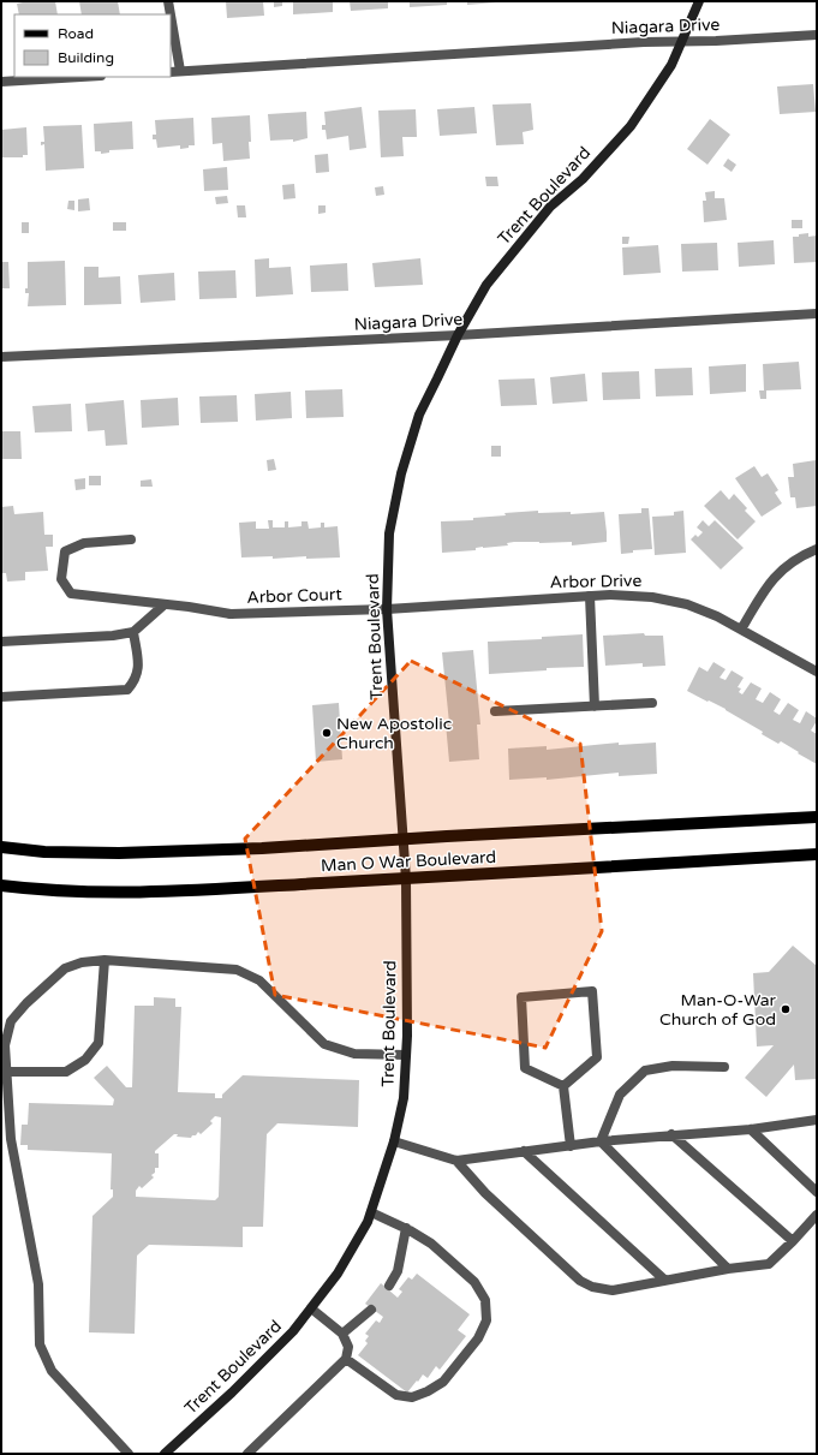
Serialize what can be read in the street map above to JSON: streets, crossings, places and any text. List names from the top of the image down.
{
  "streets": {
    "main road": ["Man O War Boulevard"],
    "street": [
      "Niagara Drive",
      "Trent Boulevard",
      "Arbor Drive",
      "Arbor Court"
    ]
  },
  "crossings": [
    ["Niagara Drive", "Trent Boulevard"],
    ["Trent Boulevard", "Arbor Drive"],
    ["Trent Boulevard", "Arbor Court"],
    ["Trent Boulevard", "Man O War Boulevard"],
    ["Arbor Drive", "Arbor Court"]
  ],
  "places": ["New Apostolic Church", "Man-O-War Church of God"],
  "legend": ["Road", "Building"]
}
